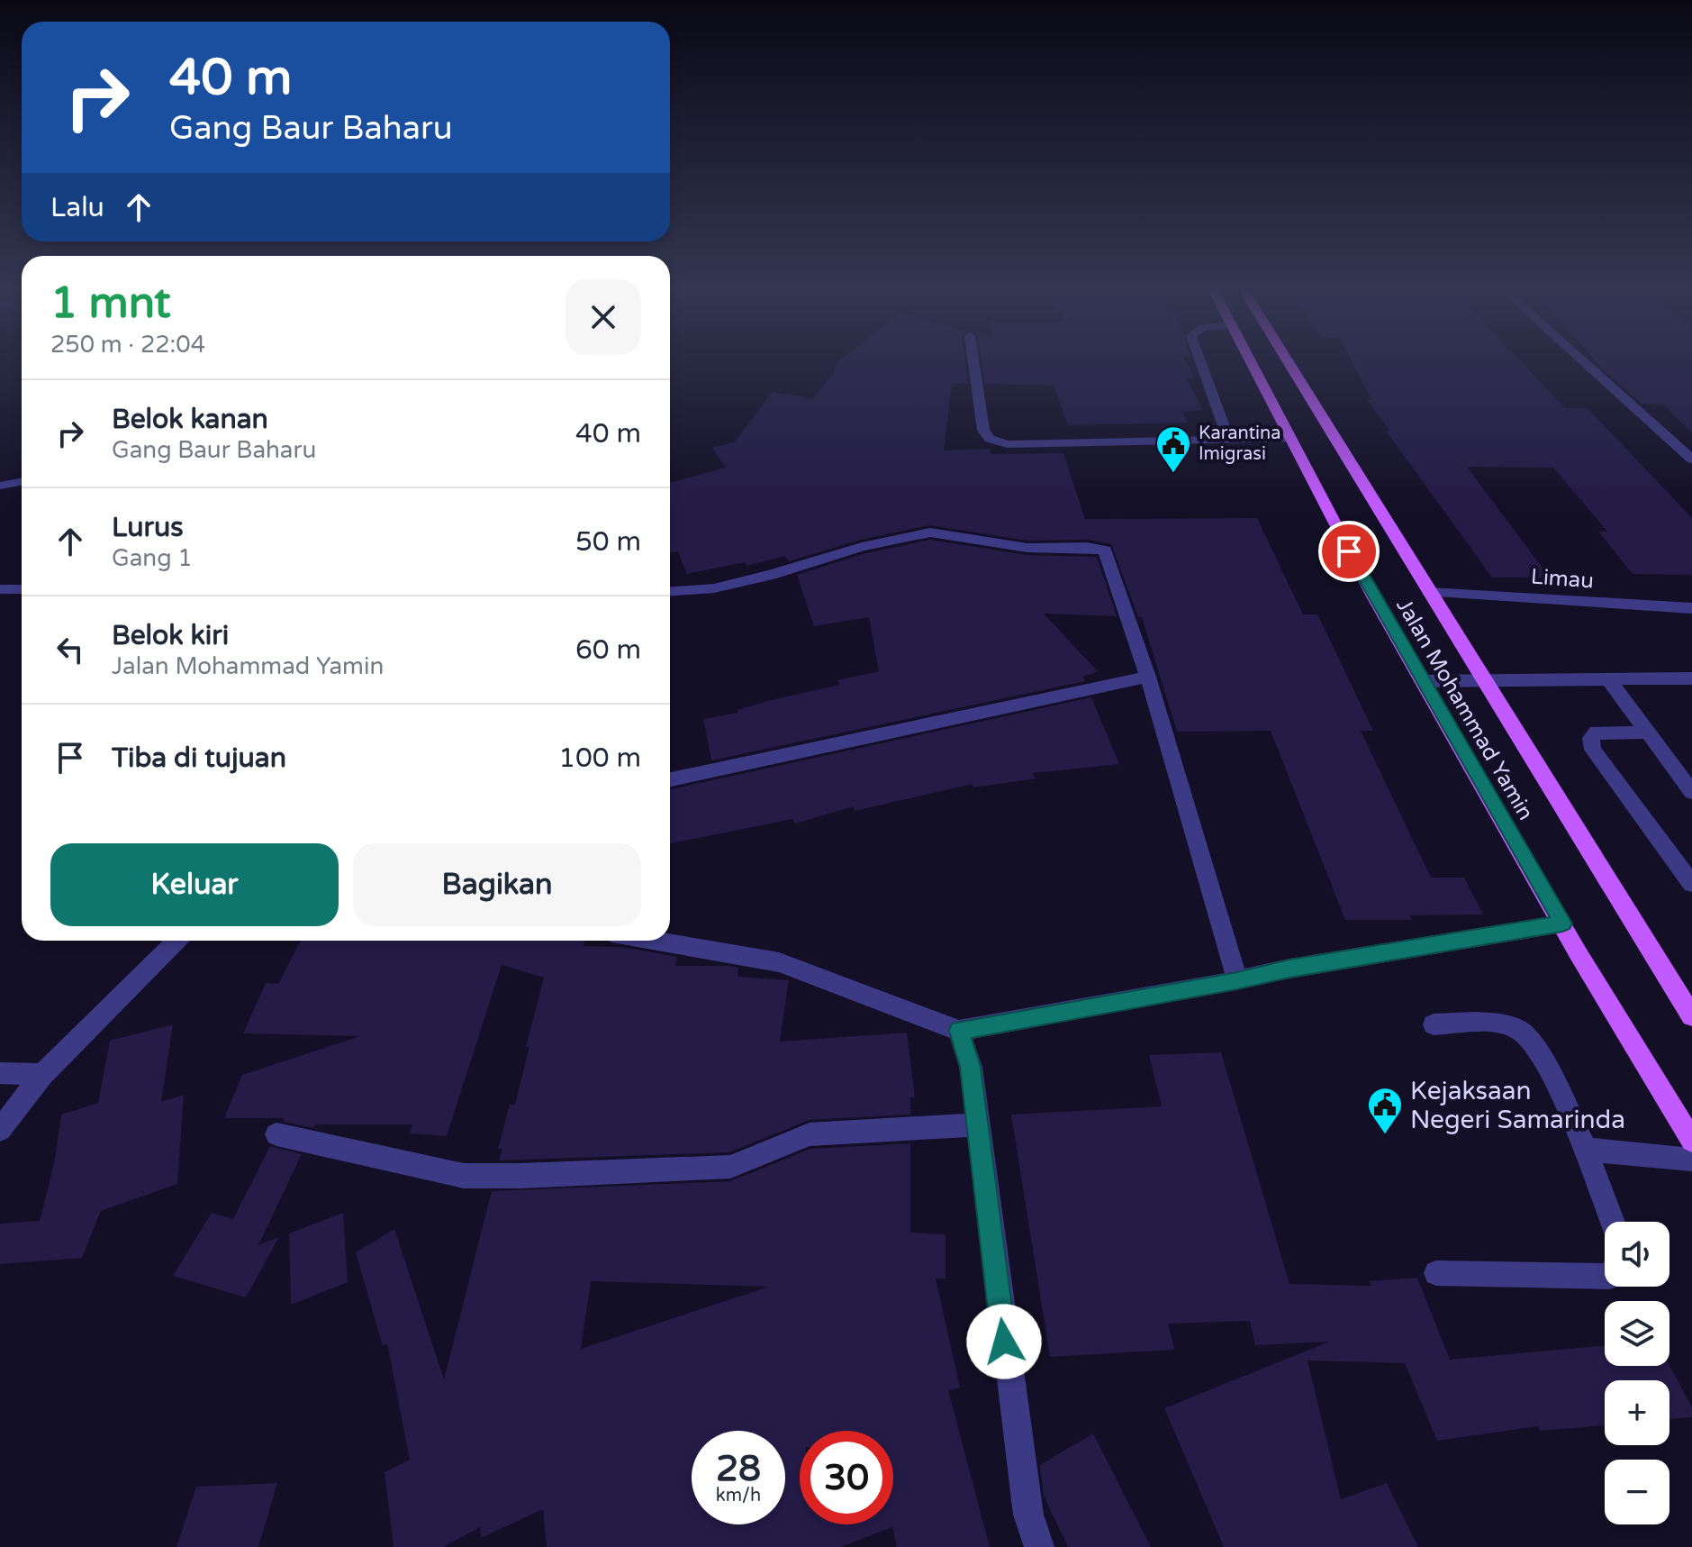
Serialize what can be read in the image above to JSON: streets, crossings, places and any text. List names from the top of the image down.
{
  "streets": {
    "main road": ["Jalan Mohammad Yamin"],
    "street": ["Limau"]
  },
  "crossings": [
    ["Limau", "Jalan Mohammad Yamin"]
  ],
  "places": {
    "public building": ["Karantina Imigrasi", "Kejaksaan Negeri Samarinda"]
  },
  "page": {
    "turn": ["40 m", "Gang Baur Baharu"],
    "then": "Lalu",
    "heading": ["1 mnt", "250 m · 22:04"],
    "list": [
      {
        "name": "Belok kanan",
        "note": "Gang Baur Baharu",
        "value": "40 m"
      },
      {
        "name": "Lurus",
        "note": "Gang 1",
        "value": "50 m"
      },
      {
        "name": "Belok kiri",
        "note": "Jalan Mohammad Yamin",
        "value": "60 m"
      },
      {
        "name": "Tiba di tujuan",
        "value": "100 m"
      }
    ],
    "buttons": ["Keluar", "Bagikan"],
    "map_buttons": ["+", "−"],
    "speed": "28 km/h",
    "limit": "30"
  }
}
